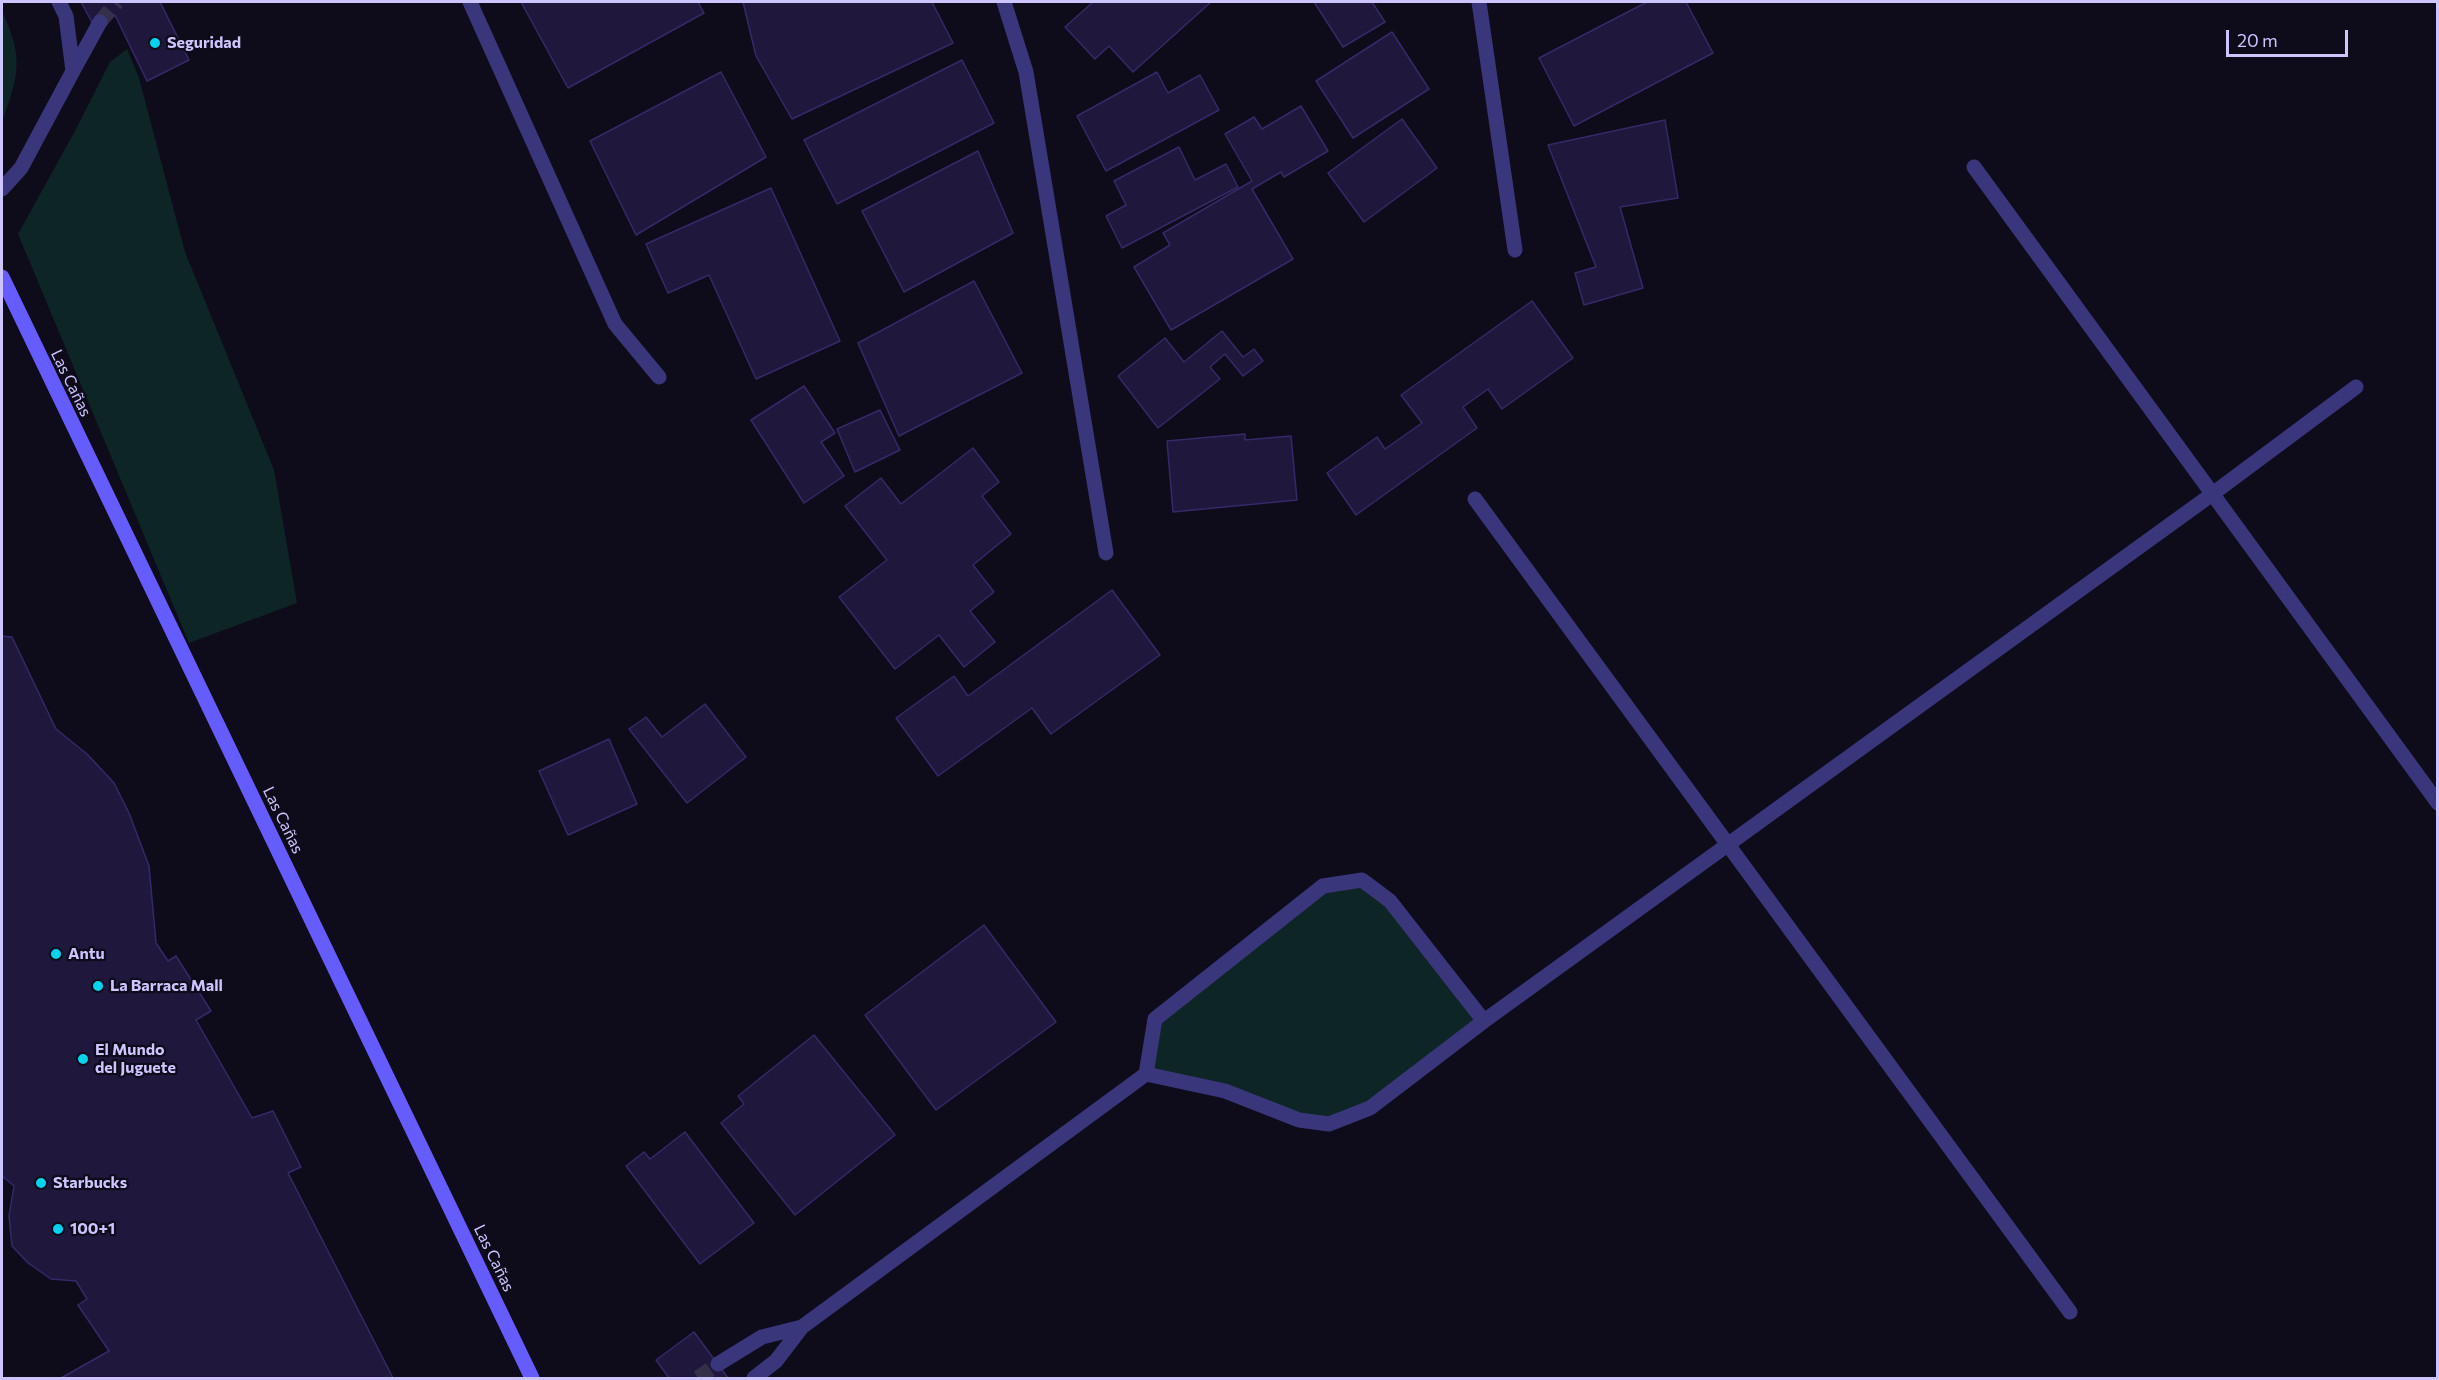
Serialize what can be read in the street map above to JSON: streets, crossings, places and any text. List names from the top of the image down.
{
  "streets": {
    "main road": ["Las Cañas"]
  },
  "places": [
    "Seguridad",
    "Antu",
    "La Barraca Mall",
    "El Mundo del Juguete",
    "Starbucks",
    "100+1"
  ],
  "scale_bar": "20 m"
}
